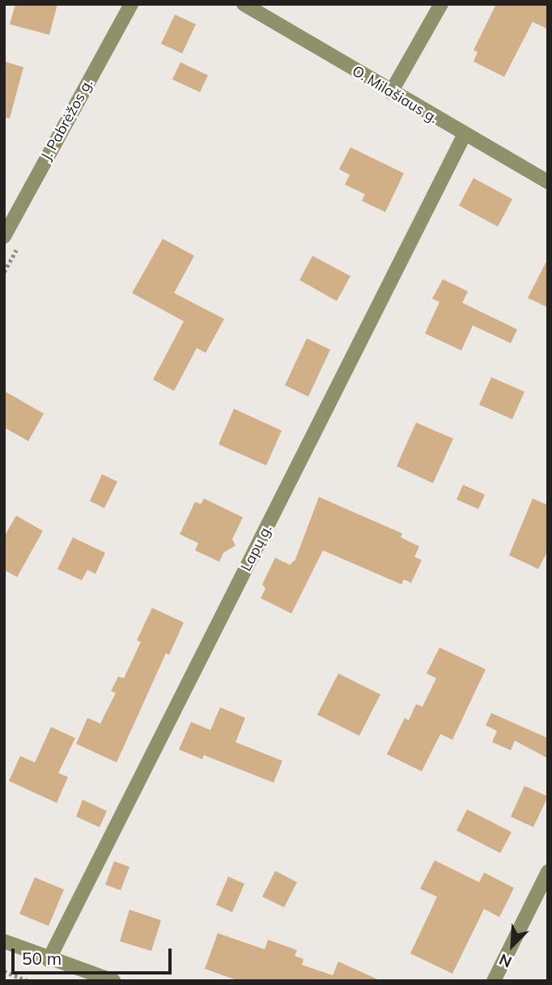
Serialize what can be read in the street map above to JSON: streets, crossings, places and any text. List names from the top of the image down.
{
  "streets": {
    "street": ["O. Milašiaus g.", "J. Pabrėžos g.", "Lapų g."]
  },
  "crossings": [
    ["O. Milašiaus g.", "Lapų g."]
  ],
  "scale_bar": "50 m",
  "north": "bottom left"
}
